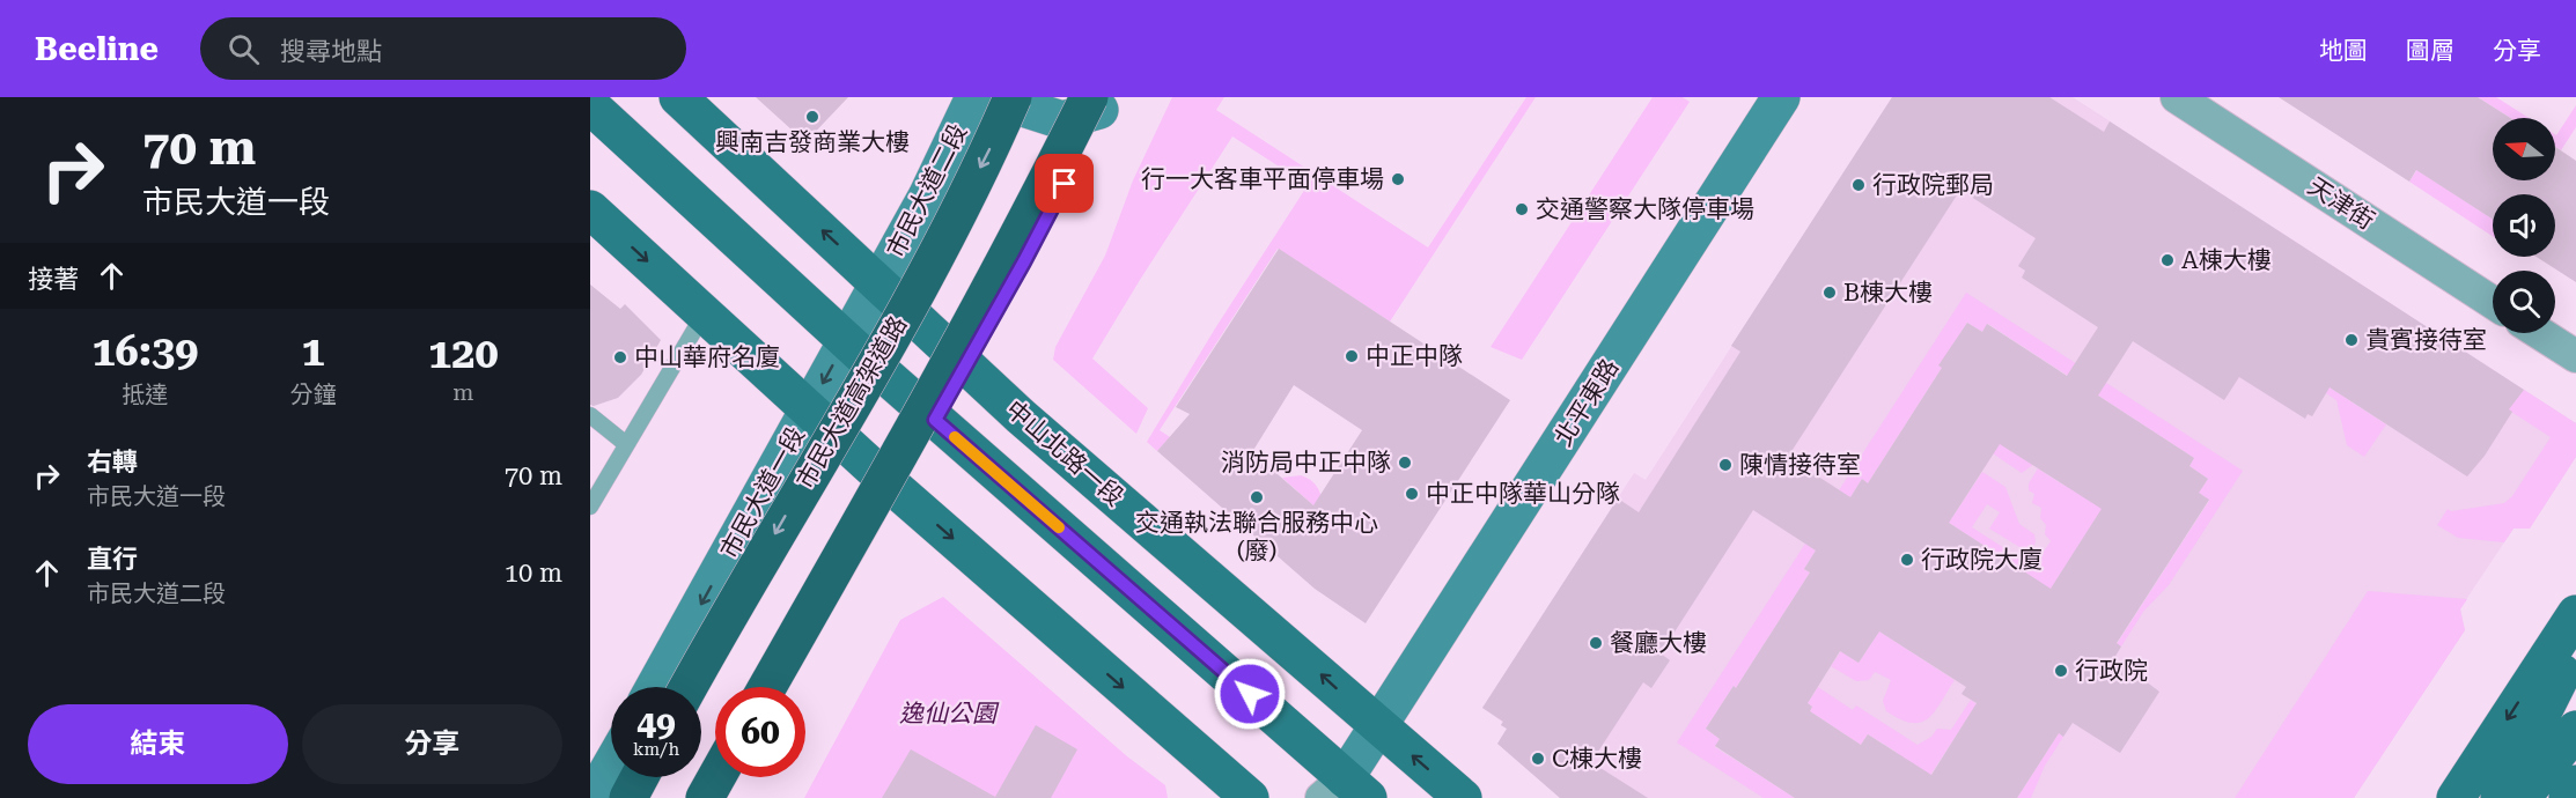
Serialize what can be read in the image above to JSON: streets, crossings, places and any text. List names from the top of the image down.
{
  "streets": {
    "highway": ["市民大道高架道路"],
    "main road": ["中山北路一段"],
    "street": [
      "市民大道二段",
      "天津街",
      "北平東路",
      "市民大道一段"
    ]
  },
  "crossings": [
    ["市民大道二段", "中山北路一段"],
    ["市民大道二段", "市民大道一段"],
    ["北平東路", "中山北路一段"],
    ["中山北路一段", "市民大道一段"]
  ],
  "parks": ["逸仙公園"],
  "places": [
    "興南吉發商業大樓",
    "行一大客車平面停車場",
    "行政院郵局",
    "交通警察大隊停車場",
    "A棟大樓",
    "B棟大樓",
    "貴賓接待室",
    "中正中隊",
    "中山華府名廈",
    "消防局中正中隊",
    "陳情接待室",
    "中正中隊華山分隊",
    "交通執法聯合服務中心 (廢)",
    "行政院大廈",
    "餐廳大樓",
    "行政院",
    "C棟大樓"
  ],
  "north": "left",
  "page": {
    "header": "Beeline",
    "search": "搜尋地點",
    "nav": ["地圖", "圖層", "分享"],
    "turn": ["70 m", "市民大道一段"],
    "then": "接著",
    "eta": [
      "16:39",
      "抵達",
      "1",
      "分鐘",
      "120",
      "m"
    ],
    "list": [
      {
        "name": "右轉",
        "note": "市民大道一段",
        "value": "70 m"
      },
      {
        "name": "直行",
        "note": "市民大道二段",
        "value": "10 m"
      }
    ],
    "speed": "49 km/h",
    "limit": "60",
    "buttons": ["結束", "分享"]
  }
}
